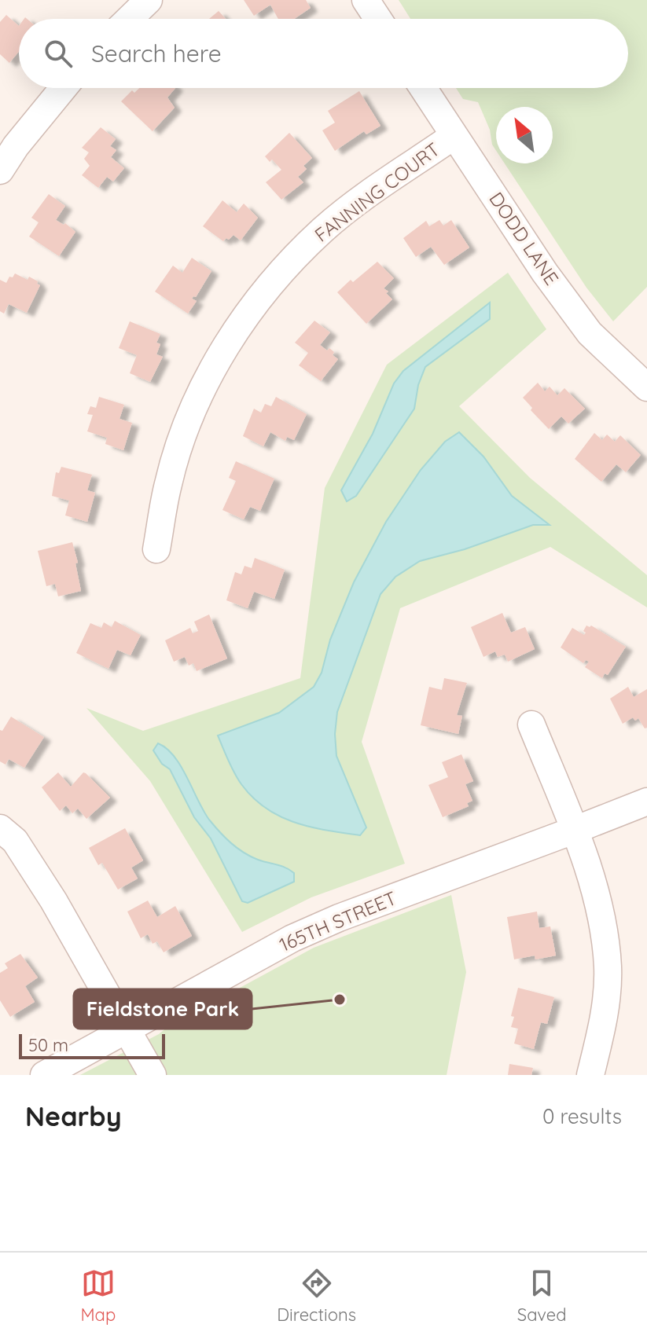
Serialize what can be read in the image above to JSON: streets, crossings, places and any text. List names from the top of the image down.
{
  "streets": {
    "street": ["FANNING COURT", "DODD LANE", "165TH STREET"]
  },
  "crossings": [
    ["FANNING COURT", "DODD LANE"]
  ],
  "places": ["Fieldstone Park"],
  "scale_bar": "50 m",
  "north": "top left",
  "page": {
    "search": "Search here",
    "scale": "50 m",
    "heading": ["Nearby", "0 results"],
    "nav": ["Map", "Directions", "Saved"]
  }
}
